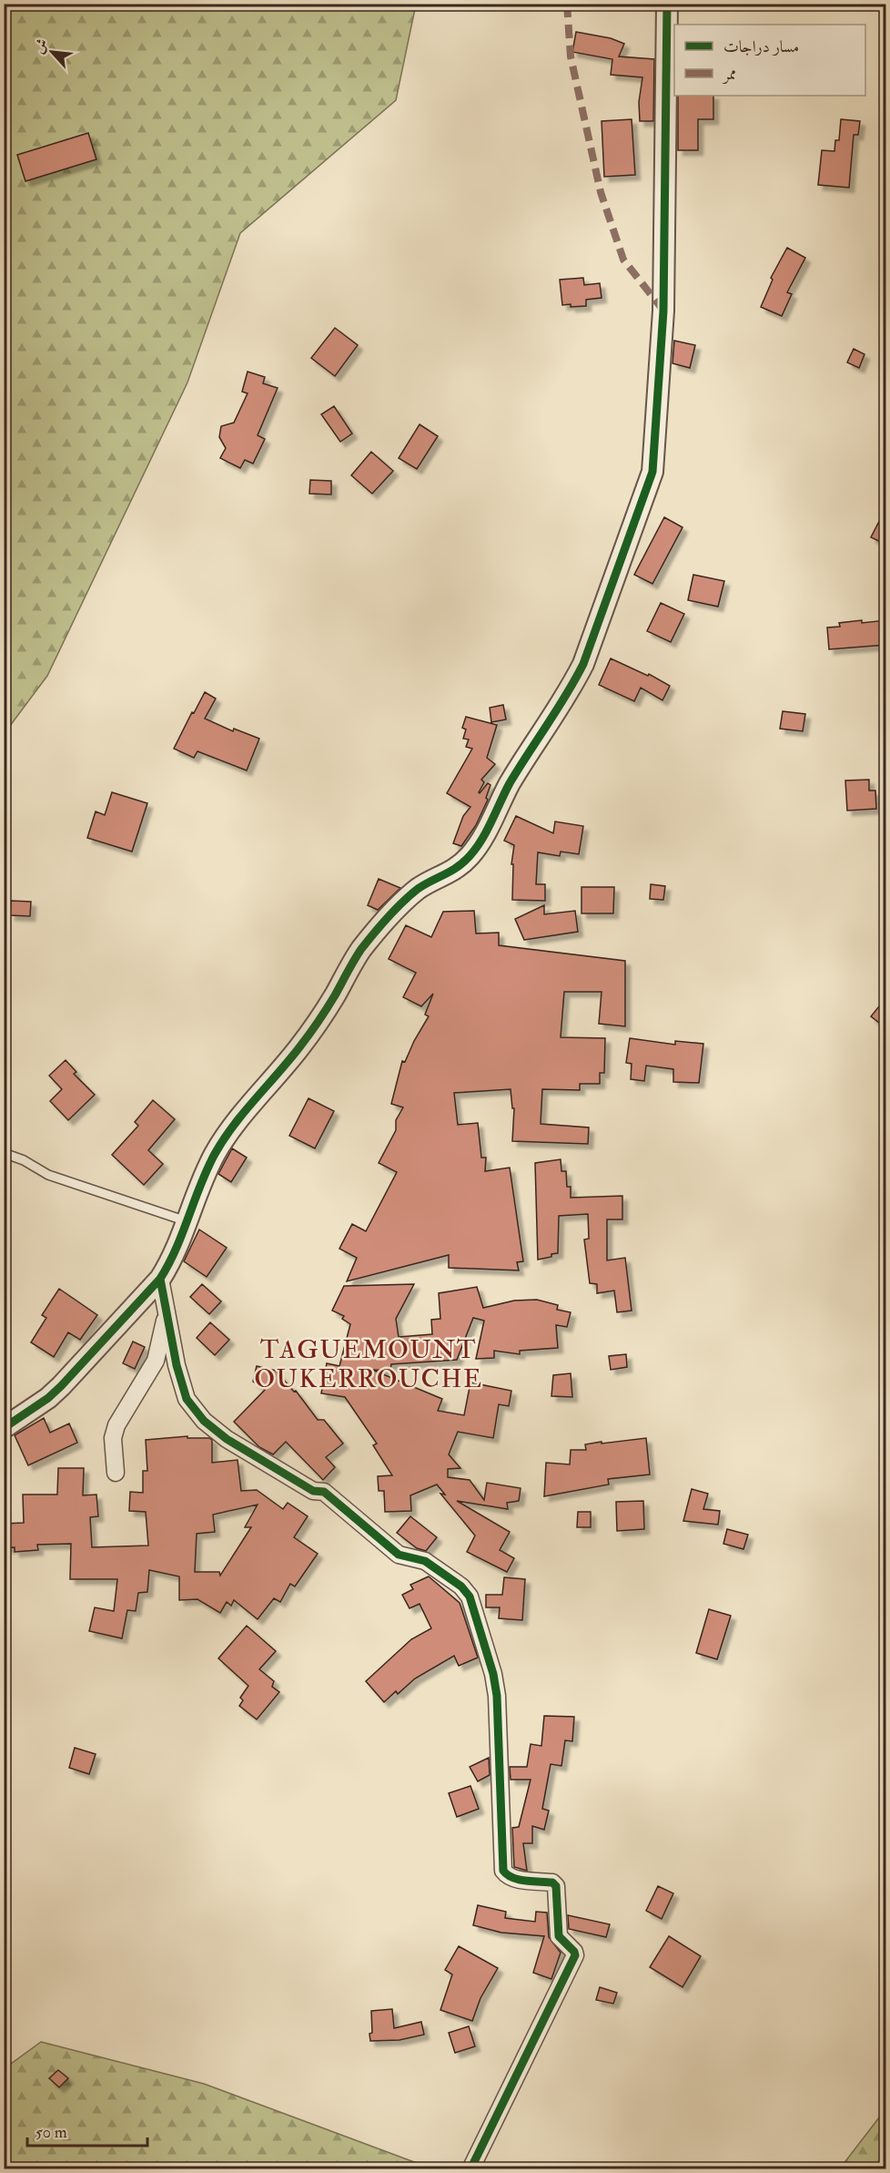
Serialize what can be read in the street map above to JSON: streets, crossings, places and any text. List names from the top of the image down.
{
  "districts": ["TAGUEMOUNT OUKERROUCHE"],
  "legend": ["مسار دراجات", "ممر"],
  "scale_bar": "50 m",
  "north": "top left"
}
